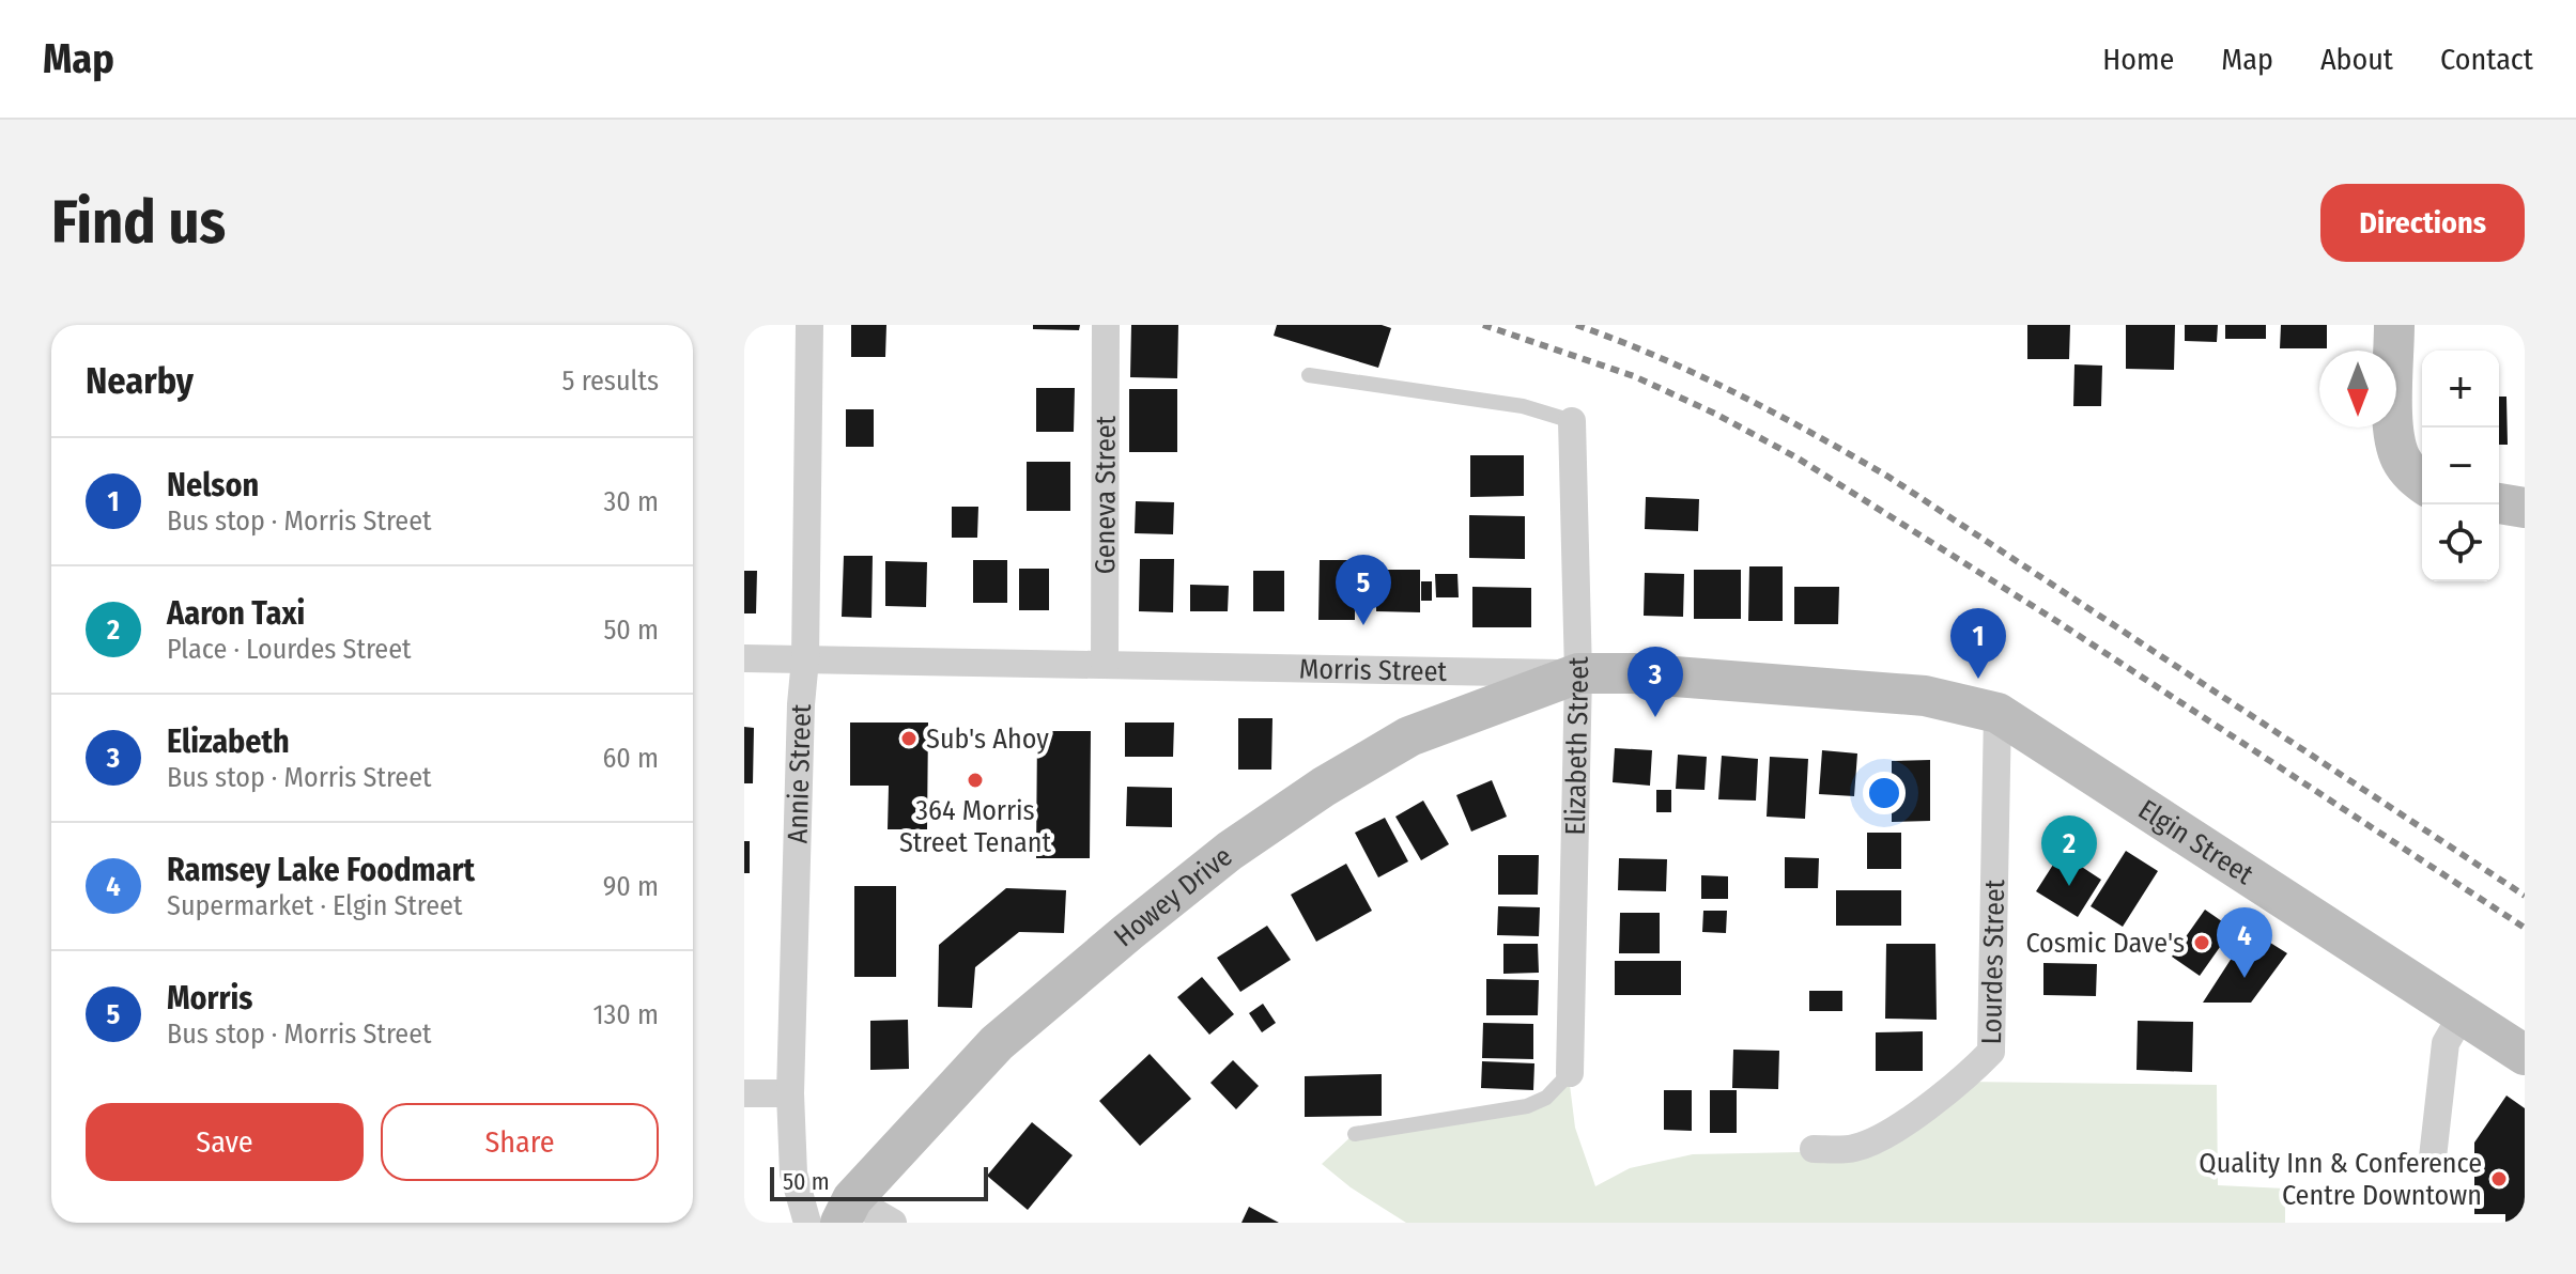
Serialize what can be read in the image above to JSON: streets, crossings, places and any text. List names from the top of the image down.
{
  "streets": {
    "street": [
      "Geneva Street",
      "Morris Street",
      "Elizabeth Street",
      "Annie Street",
      "Elgin Street",
      "Howey Drive",
      "Lourdes Street"
    ]
  },
  "crossings": [
    ["Geneva Street", "Morris Street"],
    ["Morris Street", "Elizabeth Street"],
    ["Morris Street", "Annie Street"],
    ["Morris Street", "Elgin Street"],
    ["Morris Street", "Howey Drive"],
    ["Morris Street", "Lourdes Street"],
    ["Elizabeth Street", "Howey Drive"],
    ["Elgin Street", "Lourdes Street"]
  ],
  "places": [
    "Sub's Ahoy",
    "364 Morris Street Tenant",
    "Cosmic Dave's",
    "Quality Inn & Conference Centre Downtown"
  ],
  "scale_bar": "50 m",
  "north": "bottom",
  "page": {
    "header": "Map",
    "nav": [
      "Home",
      "Map",
      "About",
      "Contact"
    ],
    "buttons": [
      "Directions",
      ["Save", "Share"]
    ],
    "title": "Find us",
    "heading": ["Nearby", "5 results"],
    "map_buttons": ["+", "−"],
    "list": [
      {
        "mark": "1",
        "name": "Nelson",
        "note": "Bus stop · Morris Street",
        "value": "30 m"
      },
      {
        "mark": "2",
        "name": "Aaron Taxi",
        "note": "Place · Lourdes Street",
        "value": "50 m"
      },
      {
        "mark": "3",
        "name": "Elizabeth",
        "note": "Bus stop · Morris Street",
        "value": "60 m"
      },
      {
        "mark": "4",
        "name": "Ramsey Lake Foodmart",
        "note": "Supermarket · Elgin Street",
        "value": "90 m"
      },
      {
        "mark": "5",
        "name": "Morris",
        "note": "Bus stop · Morris Street",
        "value": "130 m"
      }
    ],
    "pins": [
      "5",
      "1",
      "3",
      "2",
      "4"
    ],
    "scale": "50 m"
  }
}
